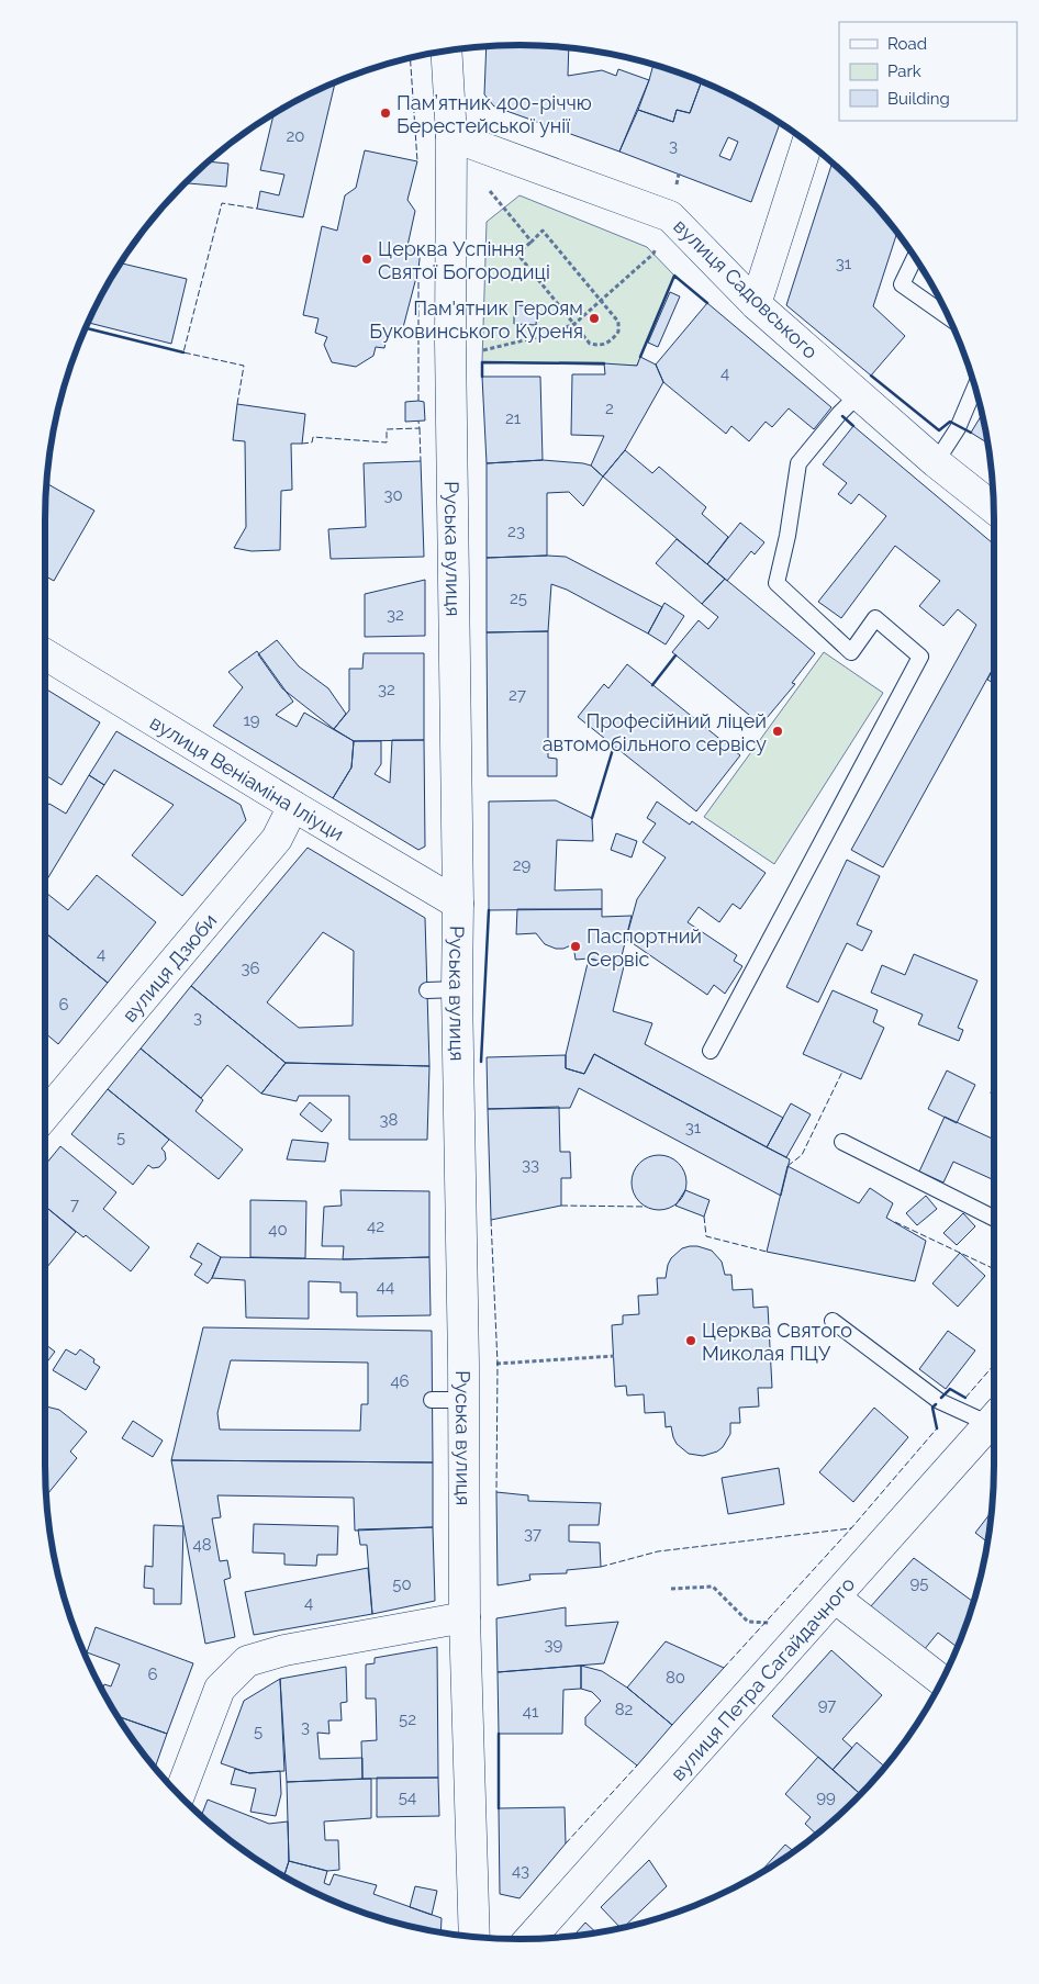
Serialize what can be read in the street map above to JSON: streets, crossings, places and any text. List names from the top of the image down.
{
  "streets": {
    "street": [
      "вулиця Садовського",
      "Руська вулиця",
      "вулиця Веніаміна Іліуци",
      "вулиця Дзюби",
      "вулиця Петра Сагайдачного"
    ]
  },
  "crossings": [
    ["вулиця Садовського", "Руська вулиця"],
    ["Руська вулиця", "вулиця Веніаміна Іліуци"],
    ["вулиця Веніаміна Іліуци", "вулиця Дзюби"]
  ],
  "places": [
    "Пам’ятник 400-річчю Берестейської унії",
    "Церква Успіння Святої Богородиці",
    "Пам'ятник Героям Буковинського Куреня",
    "Професійний ліцей автомобільного сервісу",
    "Паспортний Сервіс",
    "Церква Святого Миколая ПЦУ"
  ],
  "house_numbers": [
    "20",
    "3",
    "31",
    "4",
    "2",
    "21",
    "30",
    "23",
    "25",
    "32",
    "32",
    "27",
    "19",
    "29",
    "4",
    "36",
    "6",
    "3",
    "38",
    "31",
    "5",
    "33",
    "7",
    "42",
    "40",
    "44",
    "46",
    "37",
    "48",
    "95",
    "50",
    "4",
    "39",
    "6",
    "80",
    "97",
    "82",
    "41",
    "52",
    "3",
    "5",
    "54",
    "99",
    "43"
  ],
  "legend": ["Road", "Park", "Building"]
}
